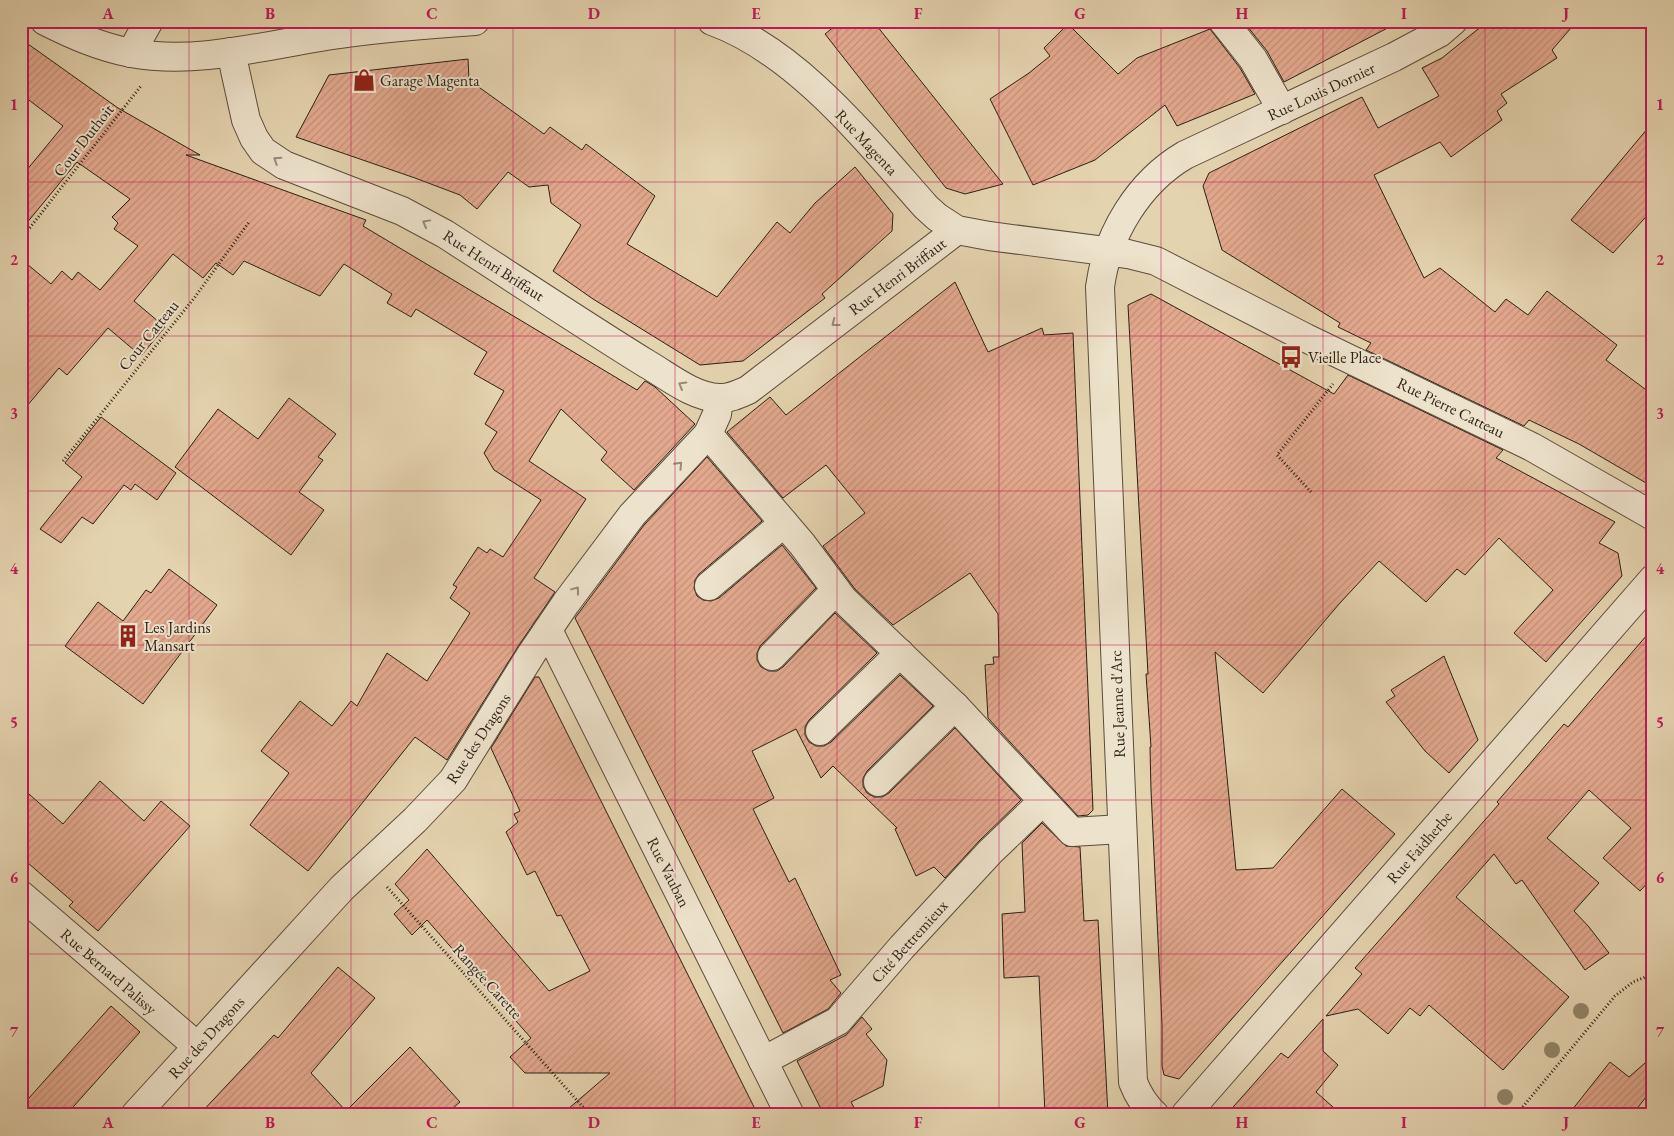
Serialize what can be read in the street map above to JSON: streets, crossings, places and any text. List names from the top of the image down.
{
  "streets": {
    "street": [
      "Rue Louis Dornier",
      "Rue Magenta",
      "Rue Henri Briffaut",
      "Rue Pierre Catteau",
      "Rue Jeanne d'Arc",
      "Rue des Dragons",
      "Rue Faidherbe",
      "Rue Vauban",
      "Cité Bettremieux",
      "Rue Bernard Palissy"
    ],
    "path": ["Cour Duthoit", "Cour Catteau", "Rangée Carette"]
  },
  "crossings": [
    ["Rue Louis Dornier", "Rue Magenta"],
    ["Rue Louis Dornier", "Rue Pierre Catteau"],
    ["Rue Louis Dornier", "Rue Jeanne d'Arc"],
    ["Rue Magenta", "Rue Henri Briffaut"],
    ["Rue Magenta", "Rue Pierre Catteau"],
    ["Rue Magenta", "Rue Jeanne d'Arc"],
    ["Rue Henri Briffaut", "Rue des Dragons"],
    ["Rue Pierre Catteau", "Rue Jeanne d'Arc"],
    ["Rue des Dragons", "Rue Vauban"],
    ["Rue des Dragons", "Rue Bernard Palissy"],
    ["Rue des Dragons", "Rangée Carette"],
    ["Rue Vauban", "Cité Bettremieux"]
  ],
  "one_way": ["Rue Henri Briffaut"],
  "places": {
    "shop": ["Garage Magenta"],
    "bus stop": ["Vieille Place"],
    "building": ["Les Jardins Mansart"]
  },
  "grid": {
    "columns": [
      "A",
      "B",
      "C",
      "D",
      "E",
      "F",
      "G",
      "H",
      "I",
      "J"
    ],
    "rows": [
      "1",
      "2",
      "3",
      "4",
      "5",
      "6",
      "7"
    ]
  }
}
